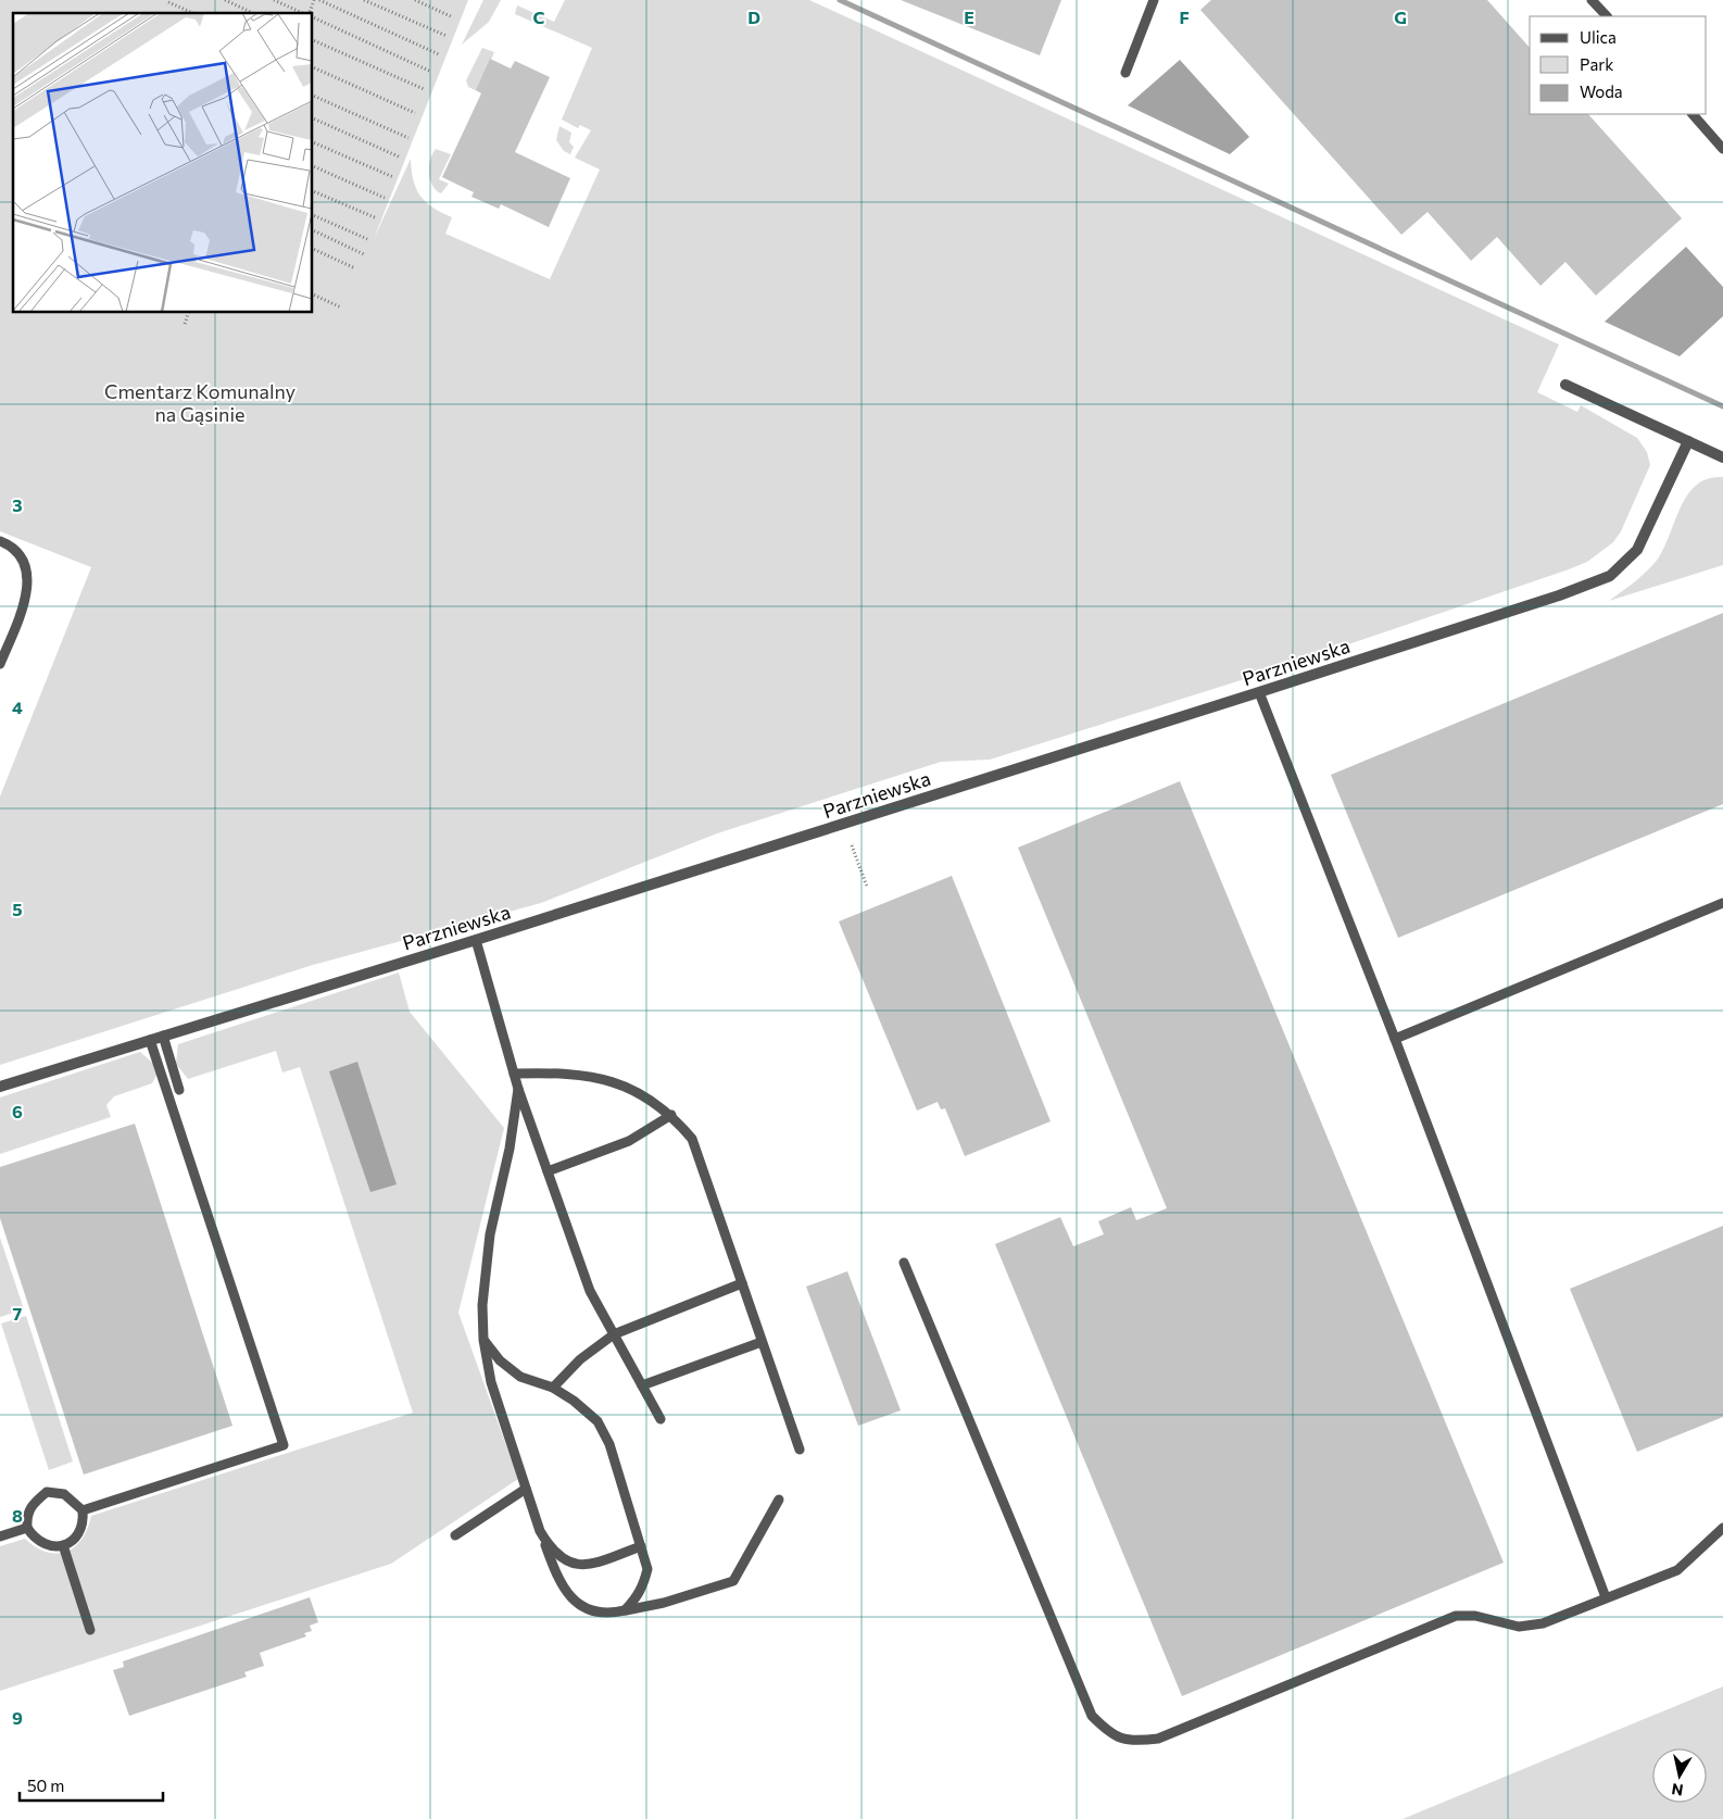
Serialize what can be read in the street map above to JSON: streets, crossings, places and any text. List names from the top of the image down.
{
  "streets": {
    "street": ["Parzniewska"]
  },
  "parks": ["Cmentarz Komunalny na Gąsinie"],
  "legend": ["Ulica", "Park", "Woda"],
  "scale_bar": "50 m",
  "north": "bottom",
  "grid": {
    "columns": [
      "C",
      "D",
      "E",
      "F",
      "G"
    ],
    "rows": [
      "3",
      "4",
      "5",
      "6",
      "7",
      "8",
      "9"
    ]
  }
}
